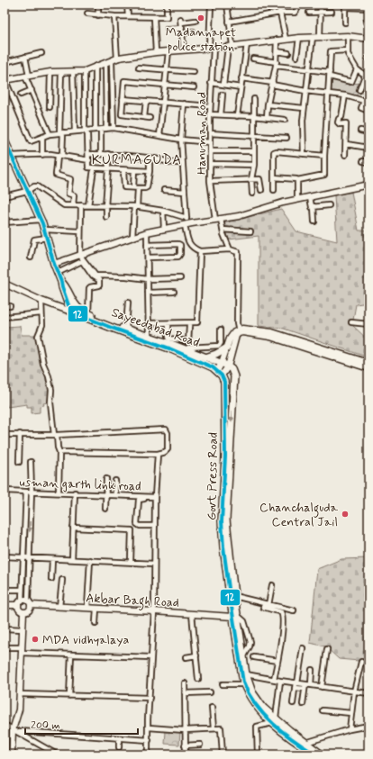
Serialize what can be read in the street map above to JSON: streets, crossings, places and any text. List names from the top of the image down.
{
  "streets": {
    "main road": ["Sayeedabad Road", "Govt Press Road"],
    "street": ["Hanuman Road", "usman garth link road", "Akbar Bagh Road"]
  },
  "crossings": [
    ["Sayeedabad Road", "Govt Press Road"],
    ["Govt Press Road", "Akbar Bagh Road"],
    ["usman garth link road", "Akbar Bagh Road"]
  ],
  "districts": ["KURMAGUDA"],
  "places": ["Madannapet police station", "Chanchalguda Central Jail", "MDA vidhyalaya"],
  "lines": ["transit line 12"],
  "scale_bar": "200 m"
}
